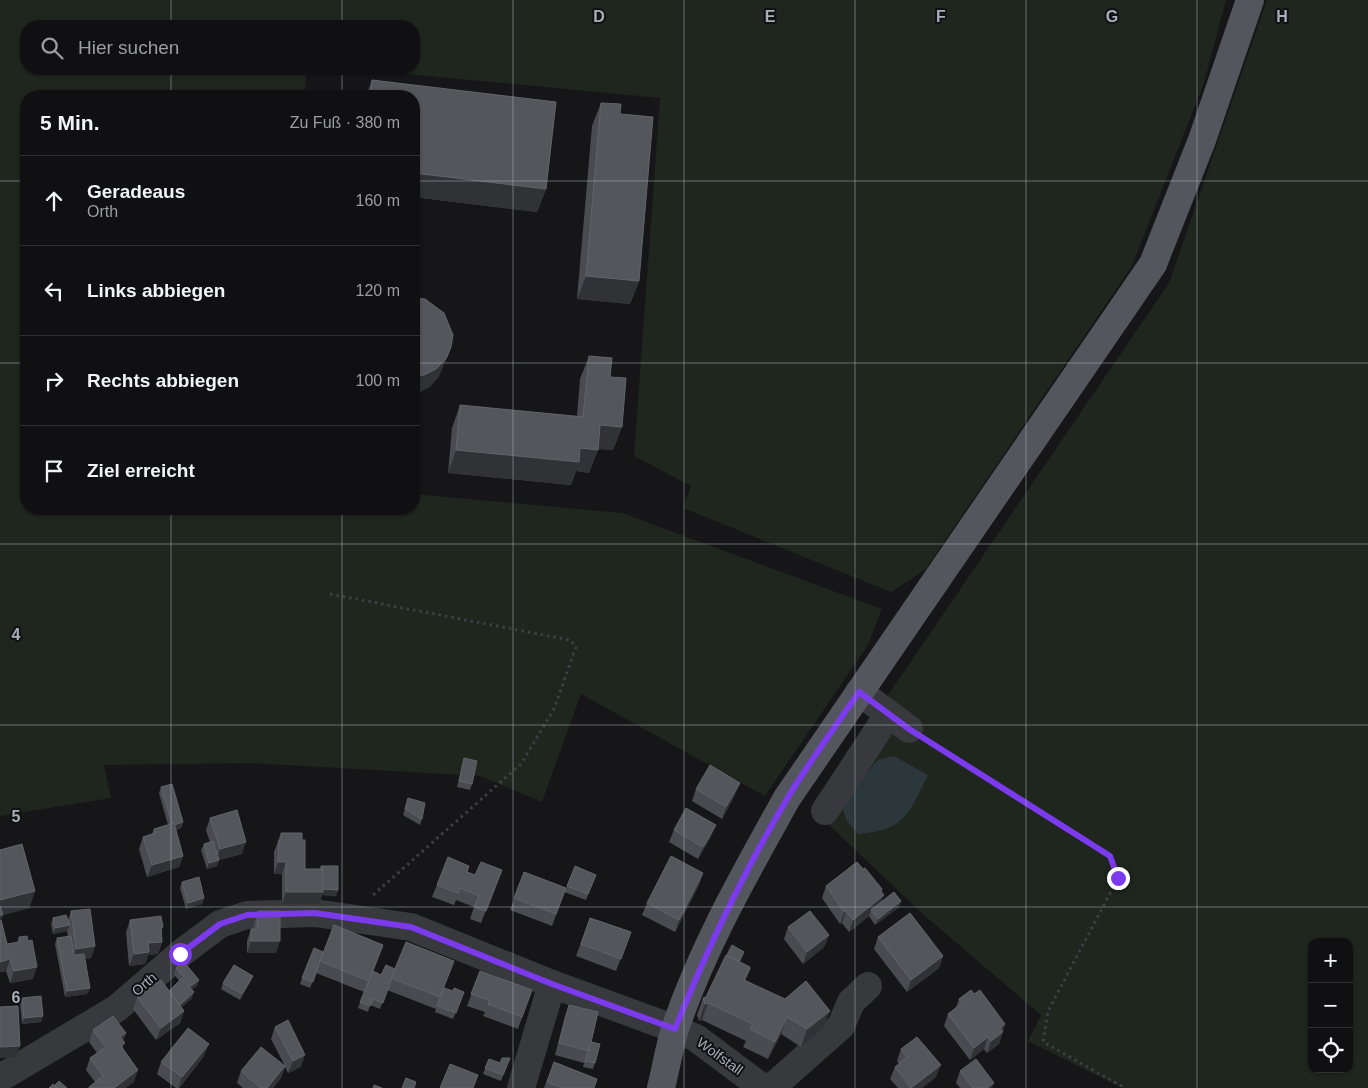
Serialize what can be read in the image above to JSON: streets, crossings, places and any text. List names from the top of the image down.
{
  "streets": {
    "street": ["Orth", "Wolfstall"]
  },
  "crossings": [
    ["Orth", "Wolfstall"]
  ],
  "page": {
    "search": "Hier suchen",
    "heading": ["5 Min.", "Zu Fuß · 380 m"],
    "list": [
      ["Geradeaus", "Orth", "160 m"],
      ["Links abbiegen", "120 m"],
      ["Rechts abbiegen", "100 m"],
      "Ziel erreicht"
    ],
    "map_buttons": ["+", "−"]
  },
  "grid": {
    "columns": [
      "D",
      "E",
      "F",
      "G",
      "H"
    ],
    "rows": ["4", "5", "6"]
  }
}
